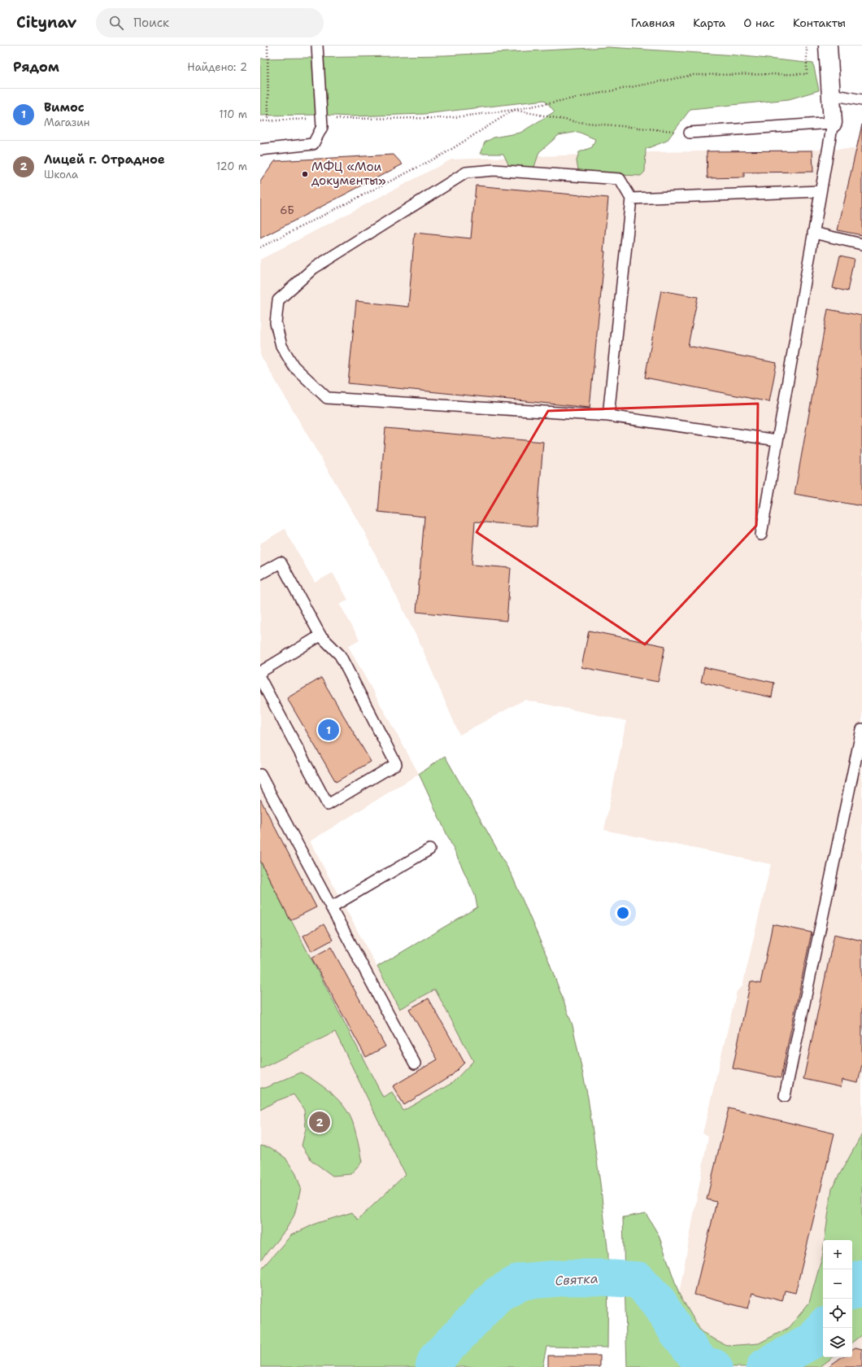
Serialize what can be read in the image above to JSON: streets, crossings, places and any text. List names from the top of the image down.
{
  "water": ["Святка"],
  "places": ["МФЦ «Мои документы»"],
  "house_numbers": ["6Б"],
  "page": {
    "header": "Citynav",
    "search": "Поиск",
    "nav": [
      "Главная",
      "Карта",
      "О нас",
      "Контакты"
    ],
    "heading": ["Рядом", "Найдено: 2"],
    "list": [
      {
        "mark": "1",
        "name": "Вимос",
        "note": "Магазин",
        "value": "110 m"
      },
      {
        "mark": "2",
        "name": "Лицей г. Отрадное",
        "note": "Школа",
        "value": "120 m"
      }
    ],
    "pins": ["1", "2"],
    "map_buttons": ["+", "−"]
  }
}
